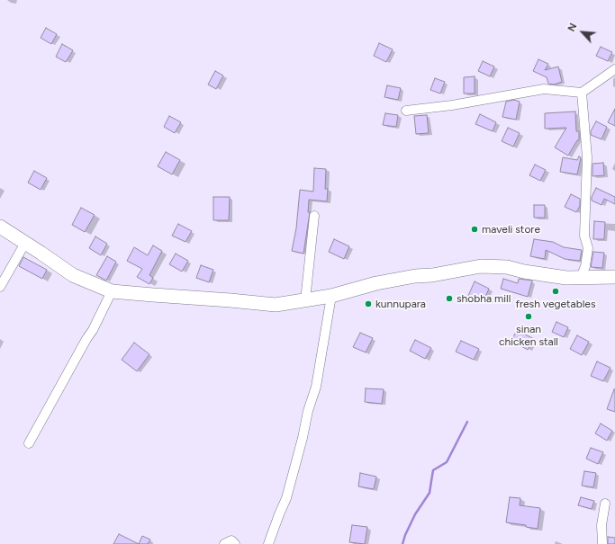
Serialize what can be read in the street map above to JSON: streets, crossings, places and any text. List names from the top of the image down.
{
  "places": [
    "maveli store",
    "fresh vegetables",
    "shobha mill",
    "kunnupara",
    "sinan chicken stall"
  ],
  "north": "top left"
}
